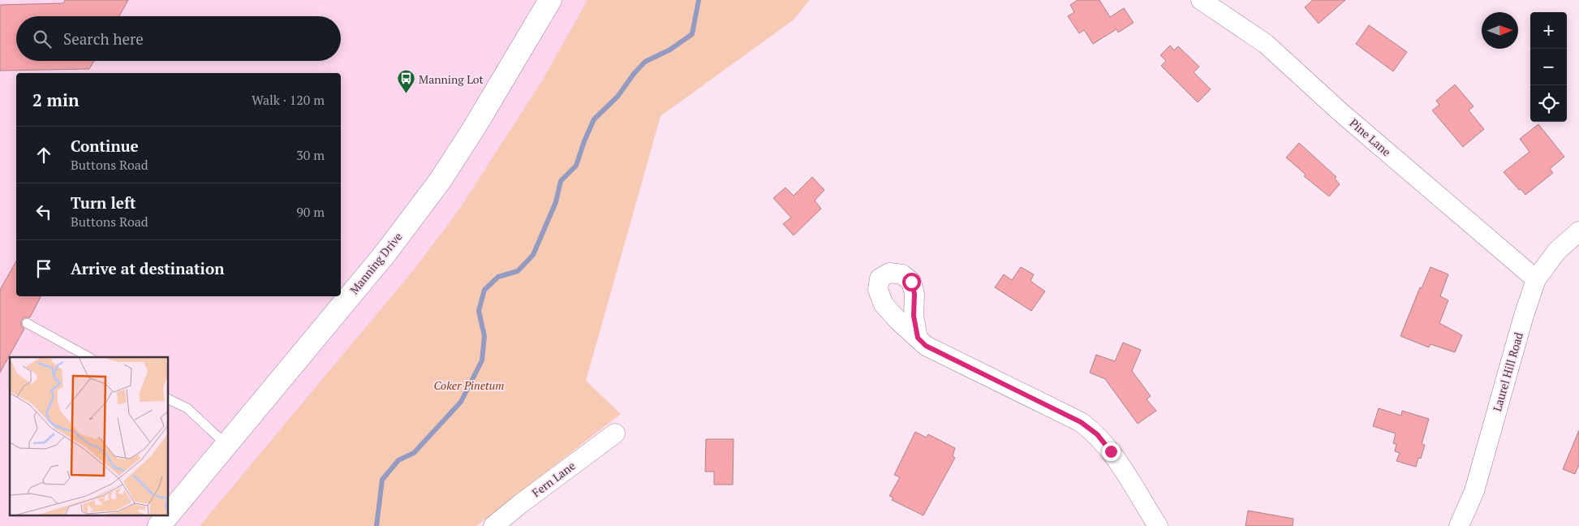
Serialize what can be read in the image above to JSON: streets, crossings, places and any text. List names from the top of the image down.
{
  "streets": {
    "street": [
      "Pine Lane",
      "Manning Drive",
      "Laurel Hill Road",
      "Fern Lane"
    ]
  },
  "crossings": [
    ["Pine Lane", "Laurel Hill Road"]
  ],
  "parks": ["Coker Pinetum"],
  "places": {
    "bus stop": ["Manning Lot"]
  },
  "north": "right",
  "page": {
    "map_buttons": ["+", "−"],
    "search": "Search here",
    "heading": ["2 min", "Walk · 120 m"],
    "list": [
      ["Continue", "Buttons Road", "30 m"],
      ["Turn left", "Buttons Road", "90 m"],
      "Arrive at destination"
    ]
  }
}
